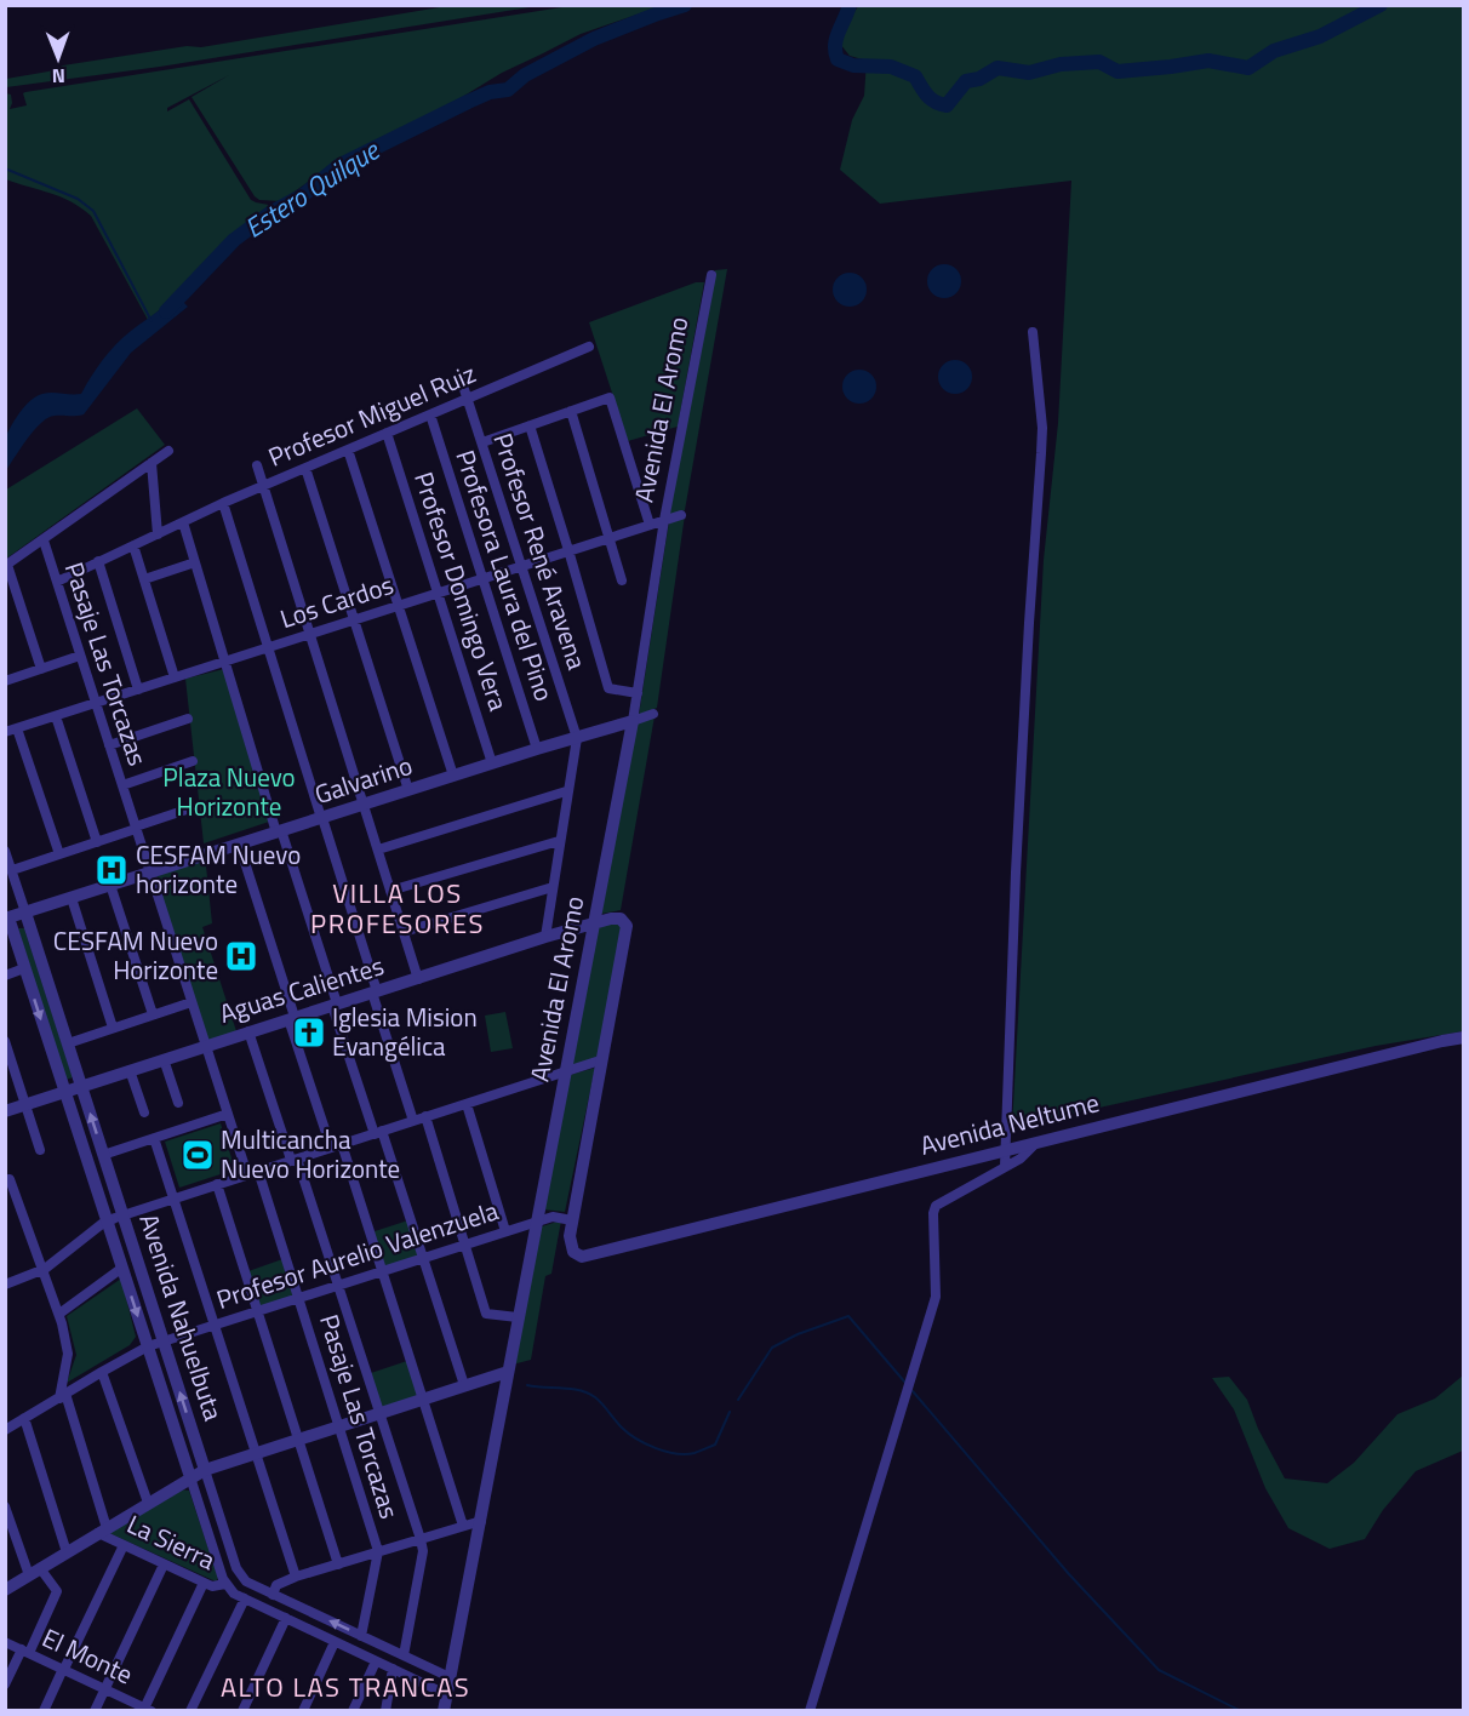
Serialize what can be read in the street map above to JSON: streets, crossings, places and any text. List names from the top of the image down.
{
  "streets": {
    "street": [
      "Avenida El Aromo",
      "Profesor Miguel Ruiz",
      "Profesor René Aravena",
      "Profesora Laura del Pino",
      "Profesor Domingo Vera",
      "Los Cardos",
      "Pasaje Las Torcazas",
      "Galvarino",
      "Aguas Calientes",
      "Avenida Neltume",
      "Profesor Aurelio Valenzuela",
      "Avenida Nahuelbuta",
      "La Sierra",
      "El Monte"
    ]
  },
  "crossings": [
    ["Avenida El Aromo", "Los Cardos"],
    ["Avenida El Aromo", "Galvarino"],
    ["Avenida El Aromo", "Aguas Calientes"],
    ["Avenida El Aromo", "Avenida Neltume"],
    ["Avenida El Aromo", "Profesor Aurelio Valenzuela"],
    ["Avenida El Aromo", "Avenida Nahuelbuta"],
    ["Profesor Miguel Ruiz", "Profesor René Aravena"],
    ["Profesor Miguel Ruiz", "Profesora Laura del Pino"],
    ["Profesor Miguel Ruiz", "Profesor Domingo Vera"],
    ["Profesor Miguel Ruiz", "Pasaje Las Torcazas"],
    ["Profesor René Aravena", "Los Cardos"],
    ["Profesor René Aravena", "Galvarino"],
    ["Profesora Laura del Pino", "Los Cardos"],
    ["Profesora Laura del Pino", "Galvarino"],
    ["Profesor Domingo Vera", "Los Cardos"],
    ["Profesor Domingo Vera", "Galvarino"],
    ["Los Cardos", "Pasaje Las Torcazas"],
    ["Pasaje Las Torcazas", "Galvarino"],
    ["Pasaje Las Torcazas", "Aguas Calientes"],
    ["Pasaje Las Torcazas", "Profesor Aurelio Valenzuela"],
    ["Pasaje Las Torcazas", "Avenida Nahuelbuta"],
    ["Galvarino", "Avenida Nahuelbuta"],
    ["Aguas Calientes", "Avenida Nahuelbuta"],
    ["Profesor Aurelio Valenzuela", "Avenida Nahuelbuta"],
    ["Avenida Nahuelbuta", "La Sierra"]
  ],
  "districts": ["VILLA LOS PROFESORES", "ALTO LAS TRANCAS"],
  "water": ["Estero Quilque"],
  "parks": ["Plaza Nuevo Horizonte"],
  "places": {
    "hospital": ["CESFAM Nuevo horizonte", "CESFAM Nuevo Horizonte"],
    "church": ["Iglesia Mision Evangélica"],
    "sports": ["Multicancha Nuevo Horizonte"]
  },
  "north": "bottom"
}
